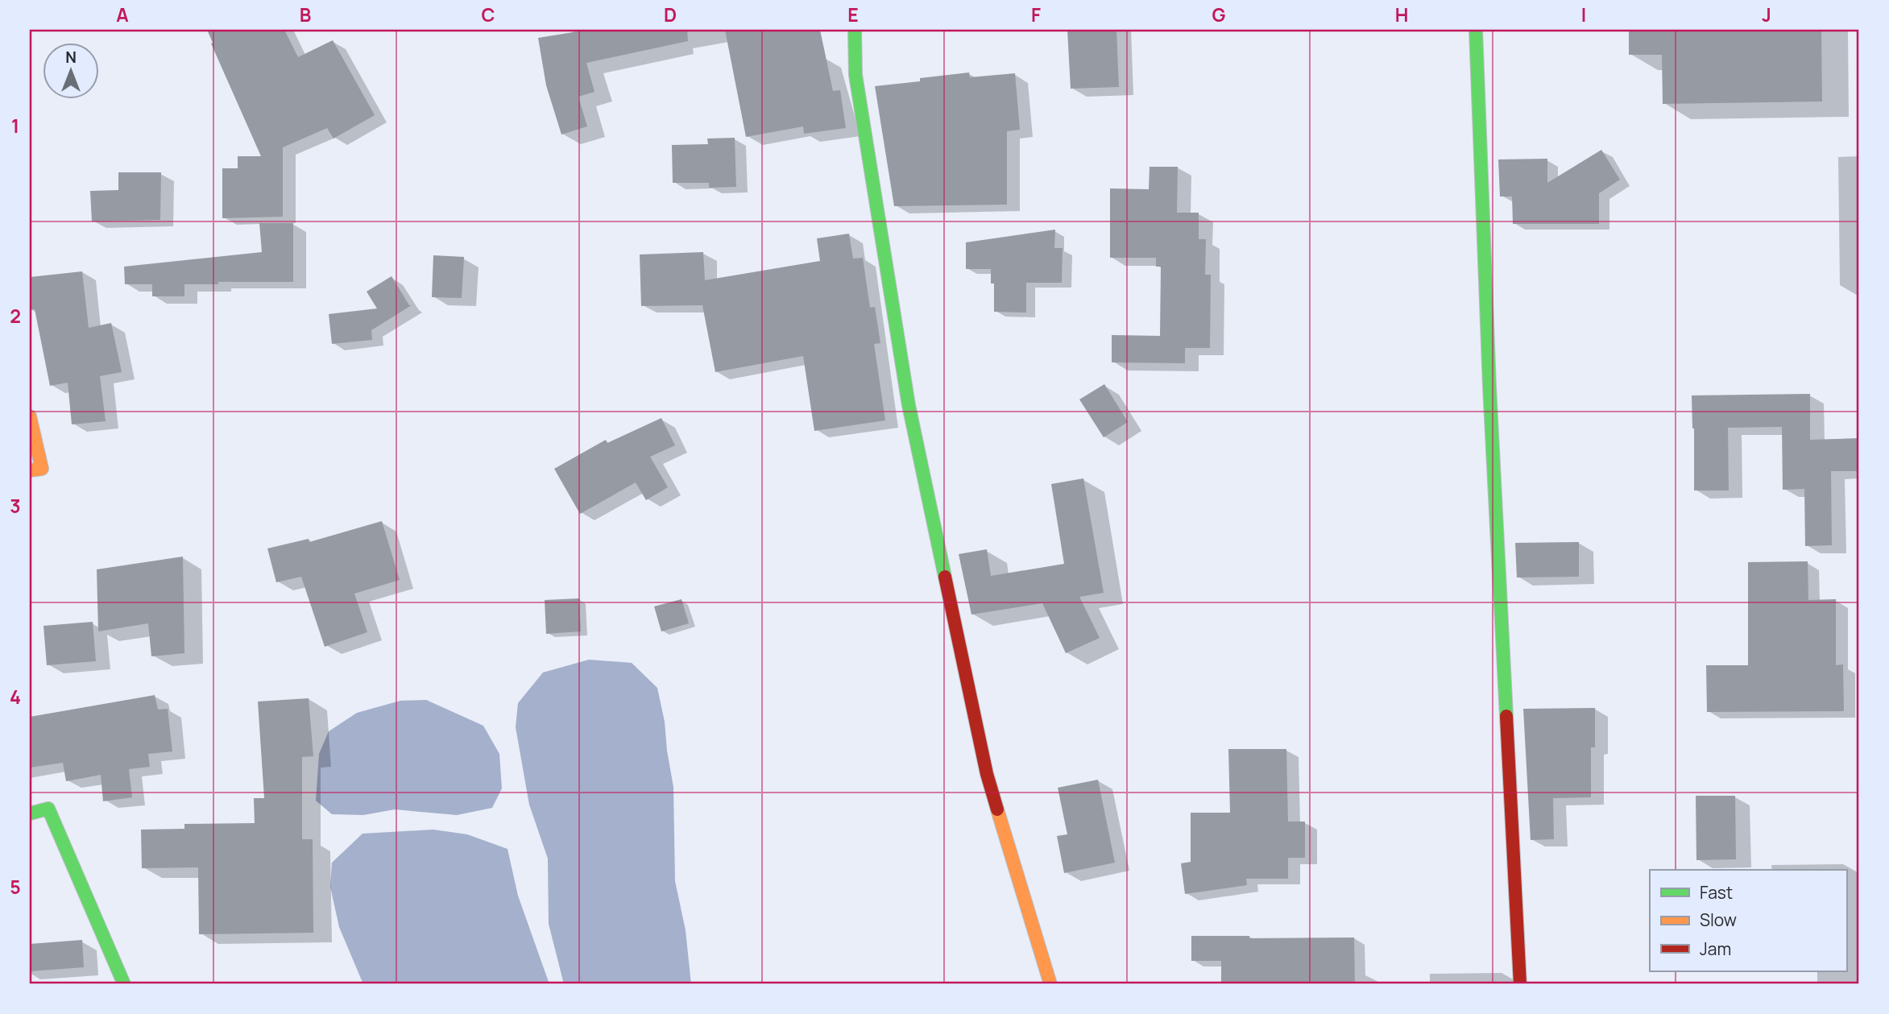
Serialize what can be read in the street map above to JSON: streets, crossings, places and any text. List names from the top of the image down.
{
  "legend": ["Fast", "Slow", "Jam"],
  "north": "top",
  "grid": {
    "columns": [
      "A",
      "B",
      "C",
      "D",
      "E",
      "F",
      "G",
      "H",
      "I",
      "J"
    ],
    "rows": [
      "1",
      "2",
      "3",
      "4",
      "5"
    ]
  }
}
